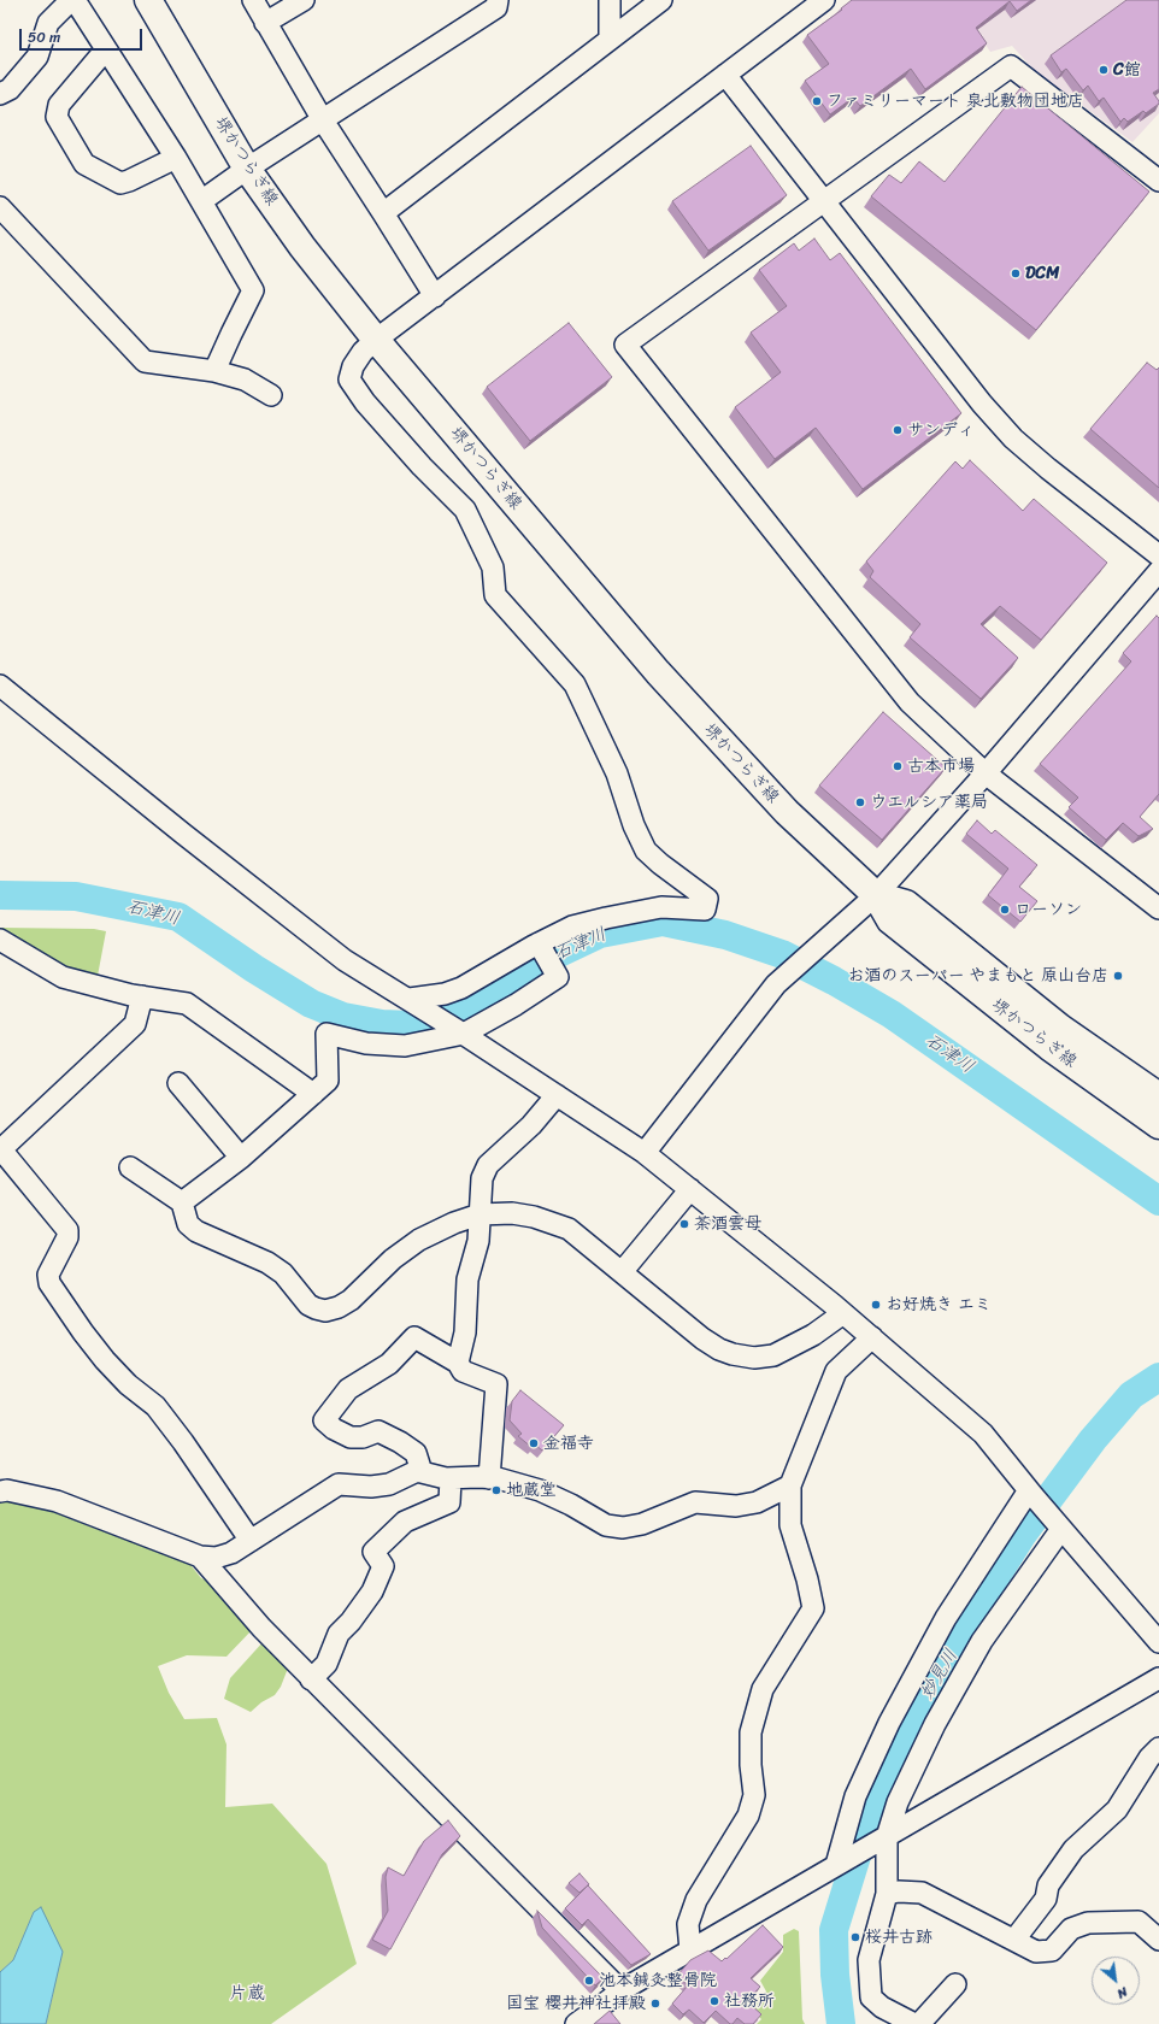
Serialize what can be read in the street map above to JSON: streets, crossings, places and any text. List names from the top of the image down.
{
  "streets": {
    "main road": ["堺かつらぎ線"]
  },
  "districts": ["片蔵"],
  "water": ["石津川", "妙見川"],
  "places": [
    "C館",
    "ファミリーマート 泉北敷物団地店",
    "DCM",
    "サンディ",
    "古本市場",
    "ウエルシア薬局",
    "ローソン",
    "お酒のスーパー やまもと 原山台店",
    "茶酒雲母",
    "お好焼き エミ",
    "金福寺",
    "地蔵堂",
    "桜井古跡",
    "池本鍼灸整骨院",
    "社務所",
    "国宝 櫻井神社拝殿"
  ],
  "scale_bar": "50 m",
  "north": "bottom right"
}
